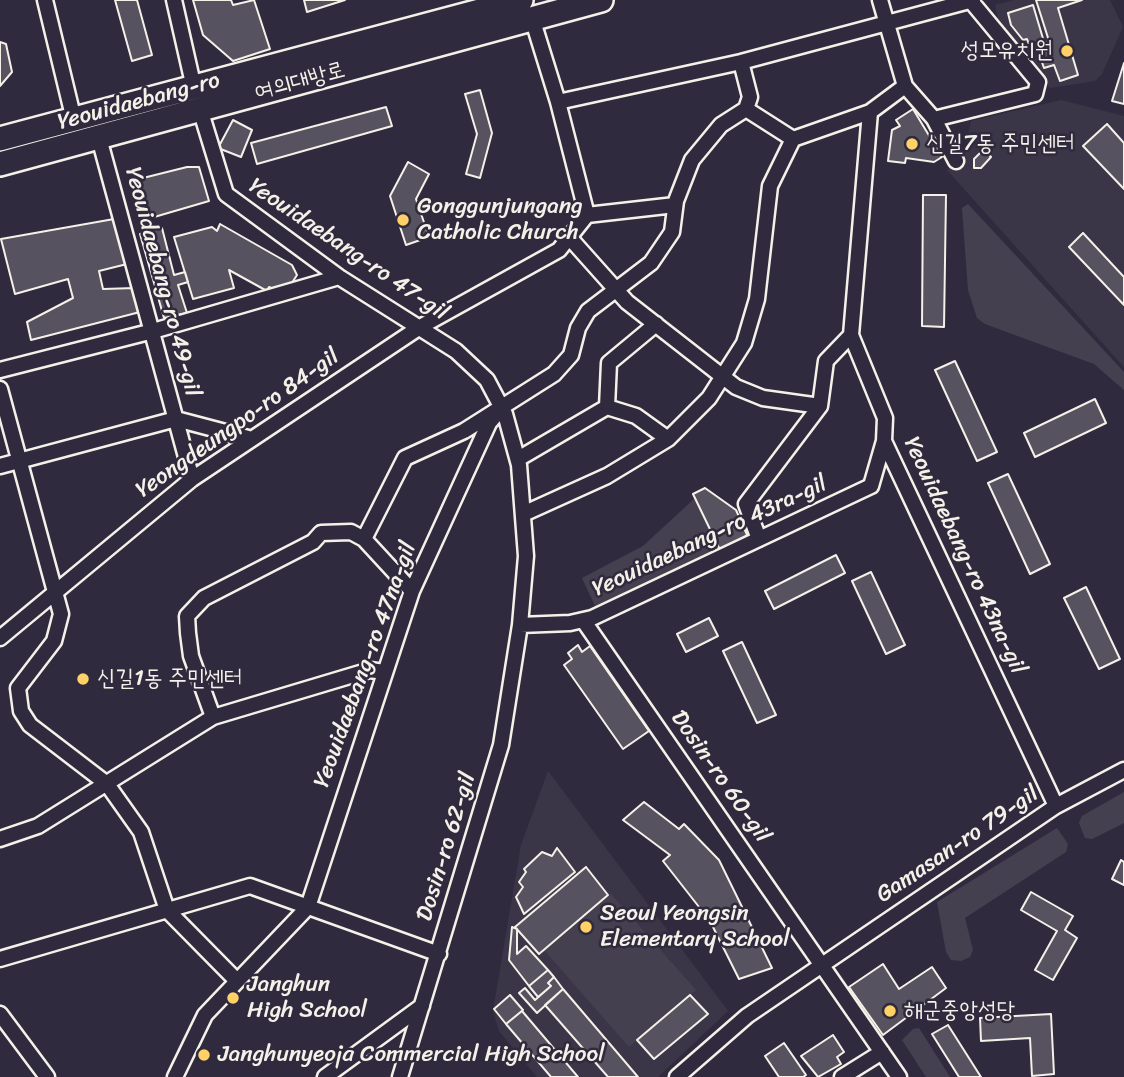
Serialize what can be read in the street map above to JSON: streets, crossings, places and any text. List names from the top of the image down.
{
  "streets": {
    "main road": ["Yeouidaebang-ro"],
    "street": [
      "Yeouidaebang-ro 47-gil",
      "Yeouidaebang-ro 49-gil",
      "Yeongdeungpo-ro 84-gil",
      "Yeouidaebang-ro 43ra-gil",
      "Yeouidaebang-ro 43na-gil",
      "Yeouidaebang-ro 47na-gil",
      "Dosin-ro 60-gil",
      "Gamasan-ro 79-gil",
      "Dosin-ro 62-gil"
    ]
  },
  "crossings": [
    ["Yeouidaebang-ro", "Yeouidaebang-ro 47-gil"],
    ["Yeouidaebang-ro 47-gil", "Yeongdeungpo-ro 84-gil"],
    ["Yeouidaebang-ro 47-gil", "Yeouidaebang-ro 43ra-gil"],
    ["Yeouidaebang-ro 47-gil", "Yeouidaebang-ro 47na-gil"],
    ["Yeouidaebang-ro 47-gil", "Dosin-ro 62-gil"],
    ["Yeouidaebang-ro 49-gil", "Yeongdeungpo-ro 84-gil"],
    ["Yeouidaebang-ro 43ra-gil", "Yeouidaebang-ro 43na-gil"],
    ["Yeouidaebang-ro 43ra-gil", "Dosin-ro 60-gil"],
    ["Yeouidaebang-ro 43ra-gil", "Dosin-ro 62-gil"],
    ["Yeouidaebang-ro 43na-gil", "Gamasan-ro 79-gil"],
    ["Dosin-ro 60-gil", "Gamasan-ro 79-gil"]
  ],
  "places": [
    "성모유치원",
    "신길7동 주민센터",
    "Gonggunjungang Catholic Church",
    "신길1동 주민센터",
    "Seoul Yeongsin Elementary School",
    "Janghun High School",
    "해군중앙성당",
    "Janghunyeoja Commercial High School"
  ]
}
